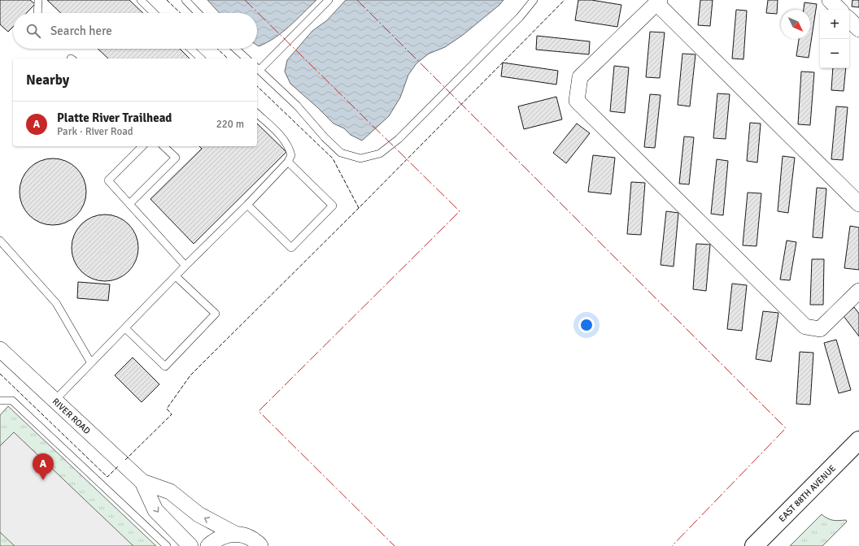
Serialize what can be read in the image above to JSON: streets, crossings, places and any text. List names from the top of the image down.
{
  "streets": {
    "main road": ["EAST 88TH AVENUE"],
    "street": ["RIVER ROAD"]
  },
  "north": "bottom right",
  "page": {
    "map_buttons": ["+", "−"],
    "search": "Search here",
    "heading": "Nearby",
    "list": [
      {
        "mark": "A",
        "name": "Platte River Trailhead",
        "note": "Park · River Road",
        "value": "220 m"
      }
    ],
    "pins": "A"
  }
}
